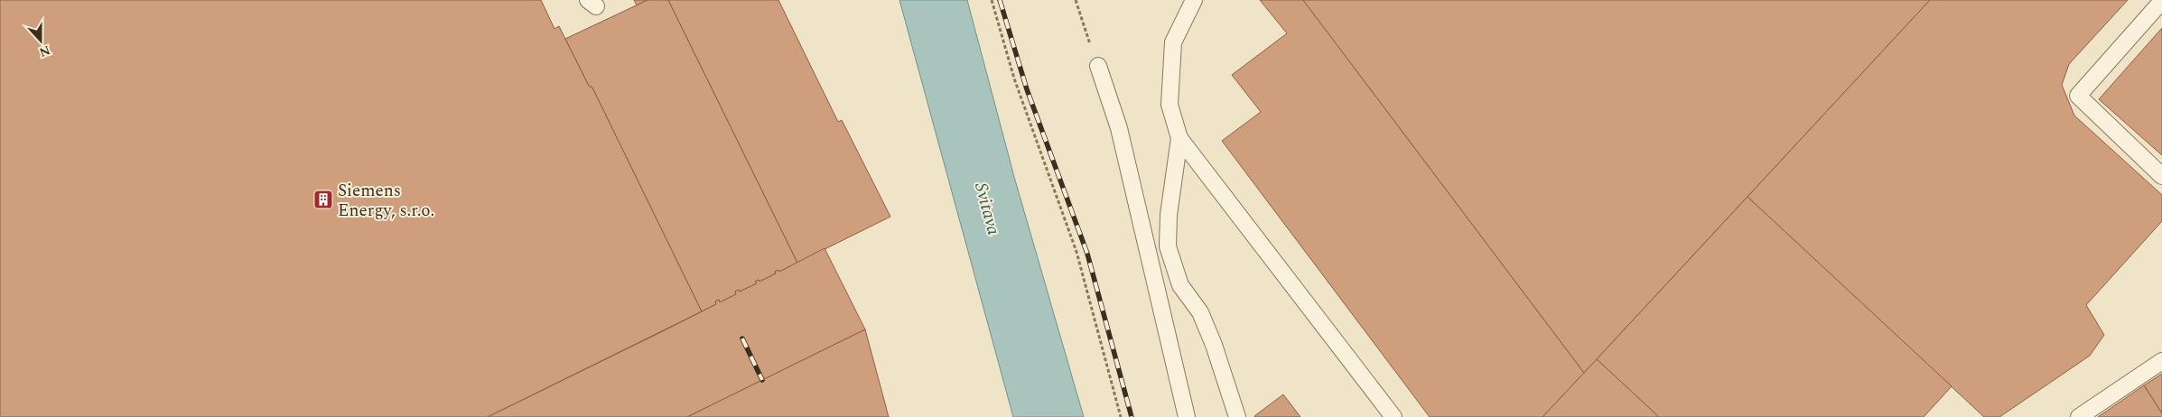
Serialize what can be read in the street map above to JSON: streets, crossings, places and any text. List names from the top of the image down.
{
  "water": ["Svitava"],
  "places": {
    "building": ["Siemens Energy, s.r.o."]
  },
  "north": "bottom"
}
